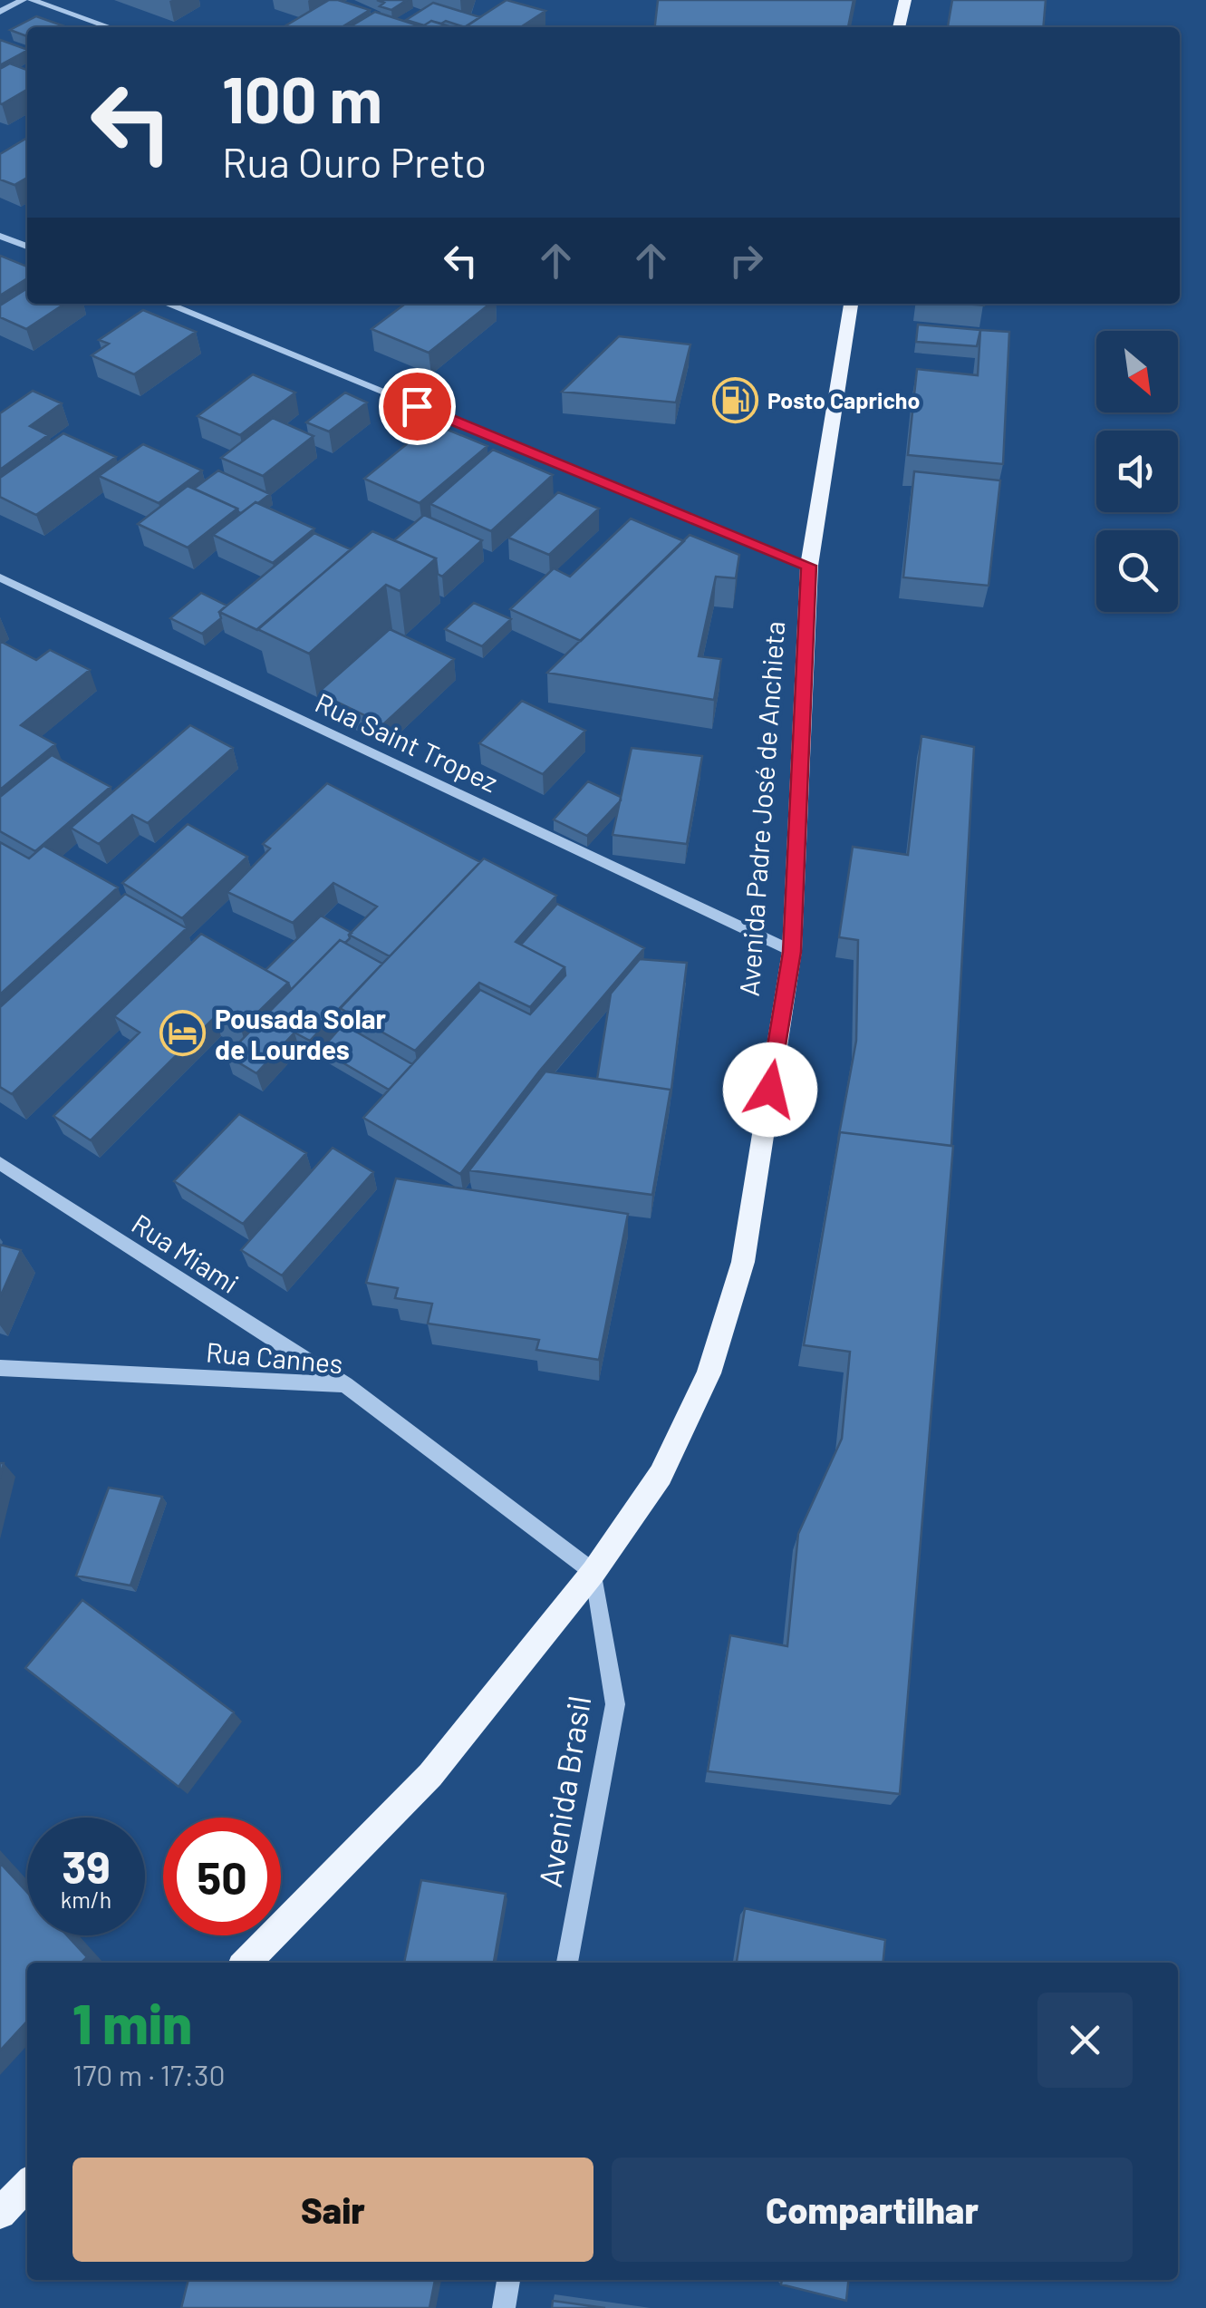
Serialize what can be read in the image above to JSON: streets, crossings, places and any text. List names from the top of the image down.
{
  "streets": {
    "main road": ["Avenida Padre José de Anchieta"],
    "street": [
      "Rua Saint Tropez",
      "Rua Miami",
      "Rua Cannes",
      "Avenida Brasil"
    ]
  },
  "crossings": [
    ["Rua Saint Tropez", "Avenida Padre José de Anchieta"],
    ["Avenida Padre José de Anchieta", "Rua Cannes"],
    ["Avenida Padre José de Anchieta", "Avenida Brasil"],
    ["Rua Miami", "Rua Cannes"],
    ["Rua Cannes", "Avenida Brasil"]
  ],
  "places": {
    "fuel station": ["Posto Capricho"],
    "hotel": ["Pousada Solar de Lourdes"]
  },
  "north": "bottom right",
  "page": {
    "turn": ["100 m", "Rua Ouro Preto"],
    "speed": "39 km/h",
    "limit": "50",
    "heading": ["1 min", "170 m · 17:30"],
    "buttons": ["Sair", "Compartilhar"]
  }
}
